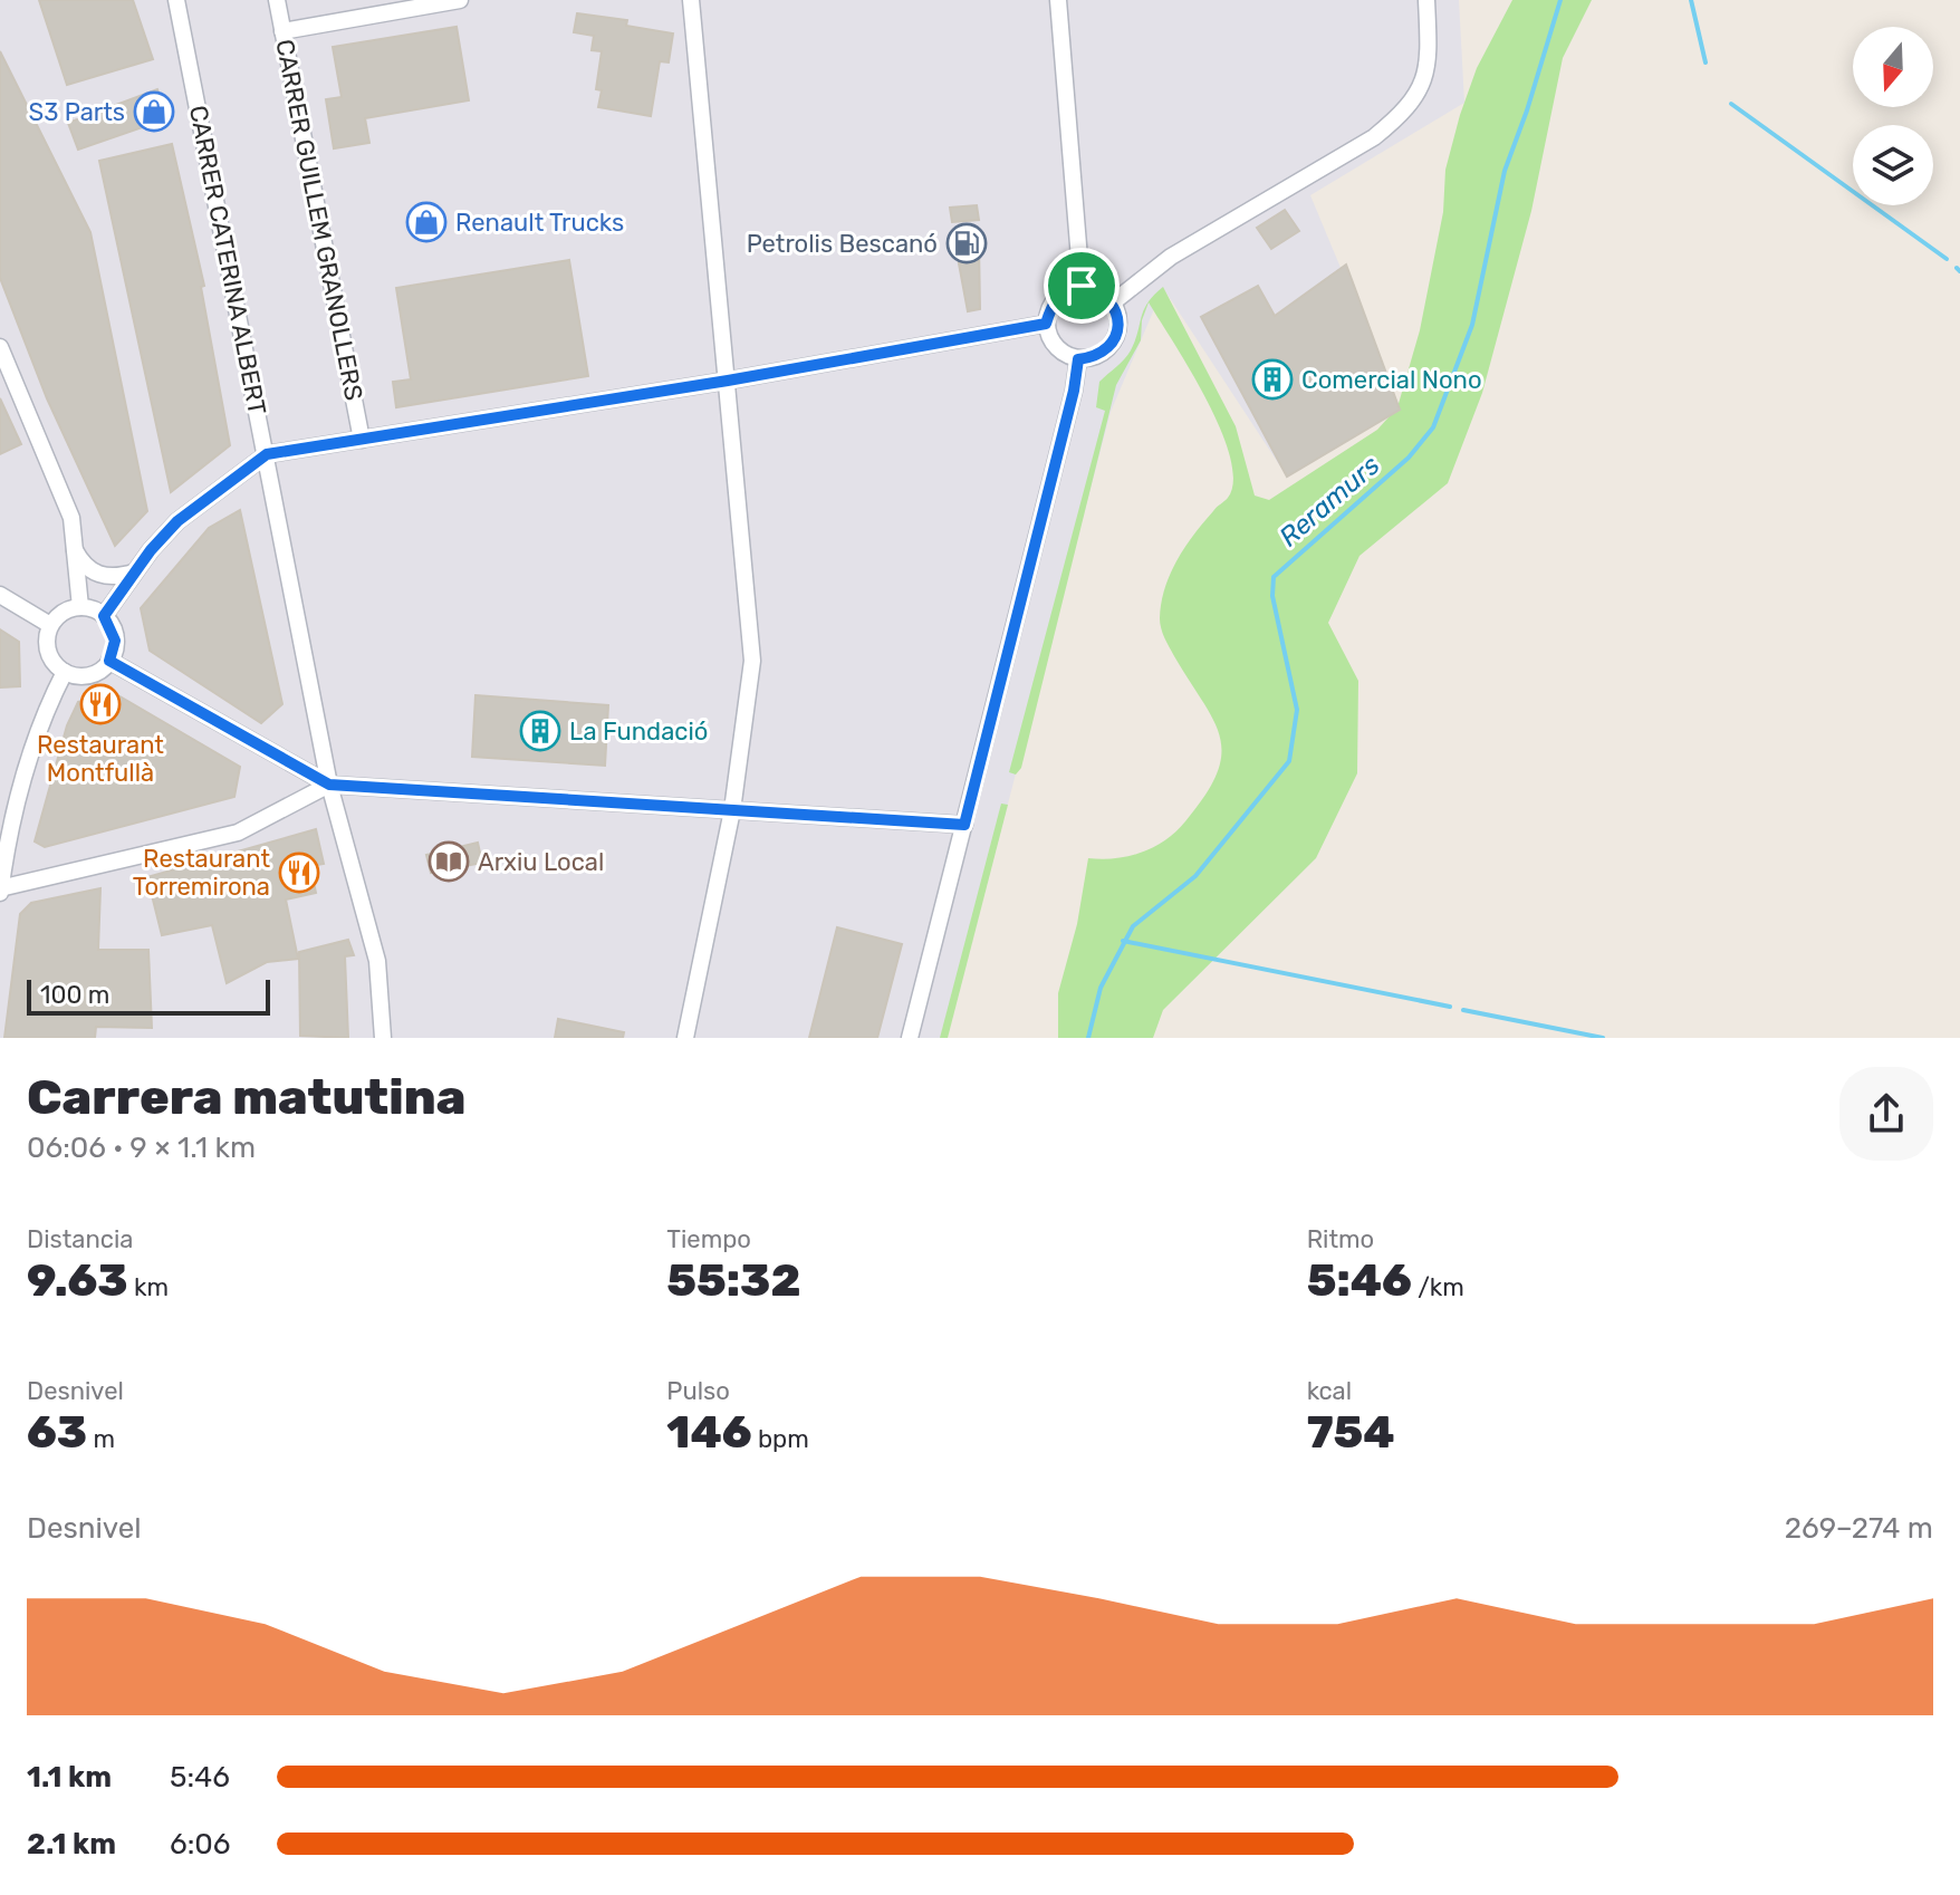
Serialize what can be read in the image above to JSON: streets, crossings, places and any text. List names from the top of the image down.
{
  "streets": {
    "street": ["CARRER GUILLEM GRANOLLERS", "CARRER CATERINA ALBERT"]
  },
  "water": ["Reramurs"],
  "places": {
    "shop": ["S3 Parts", "Renault Trucks"],
    "fuel station": ["Petrolis Bescanó"],
    "building": ["Comercial Nono", "La Fundació"],
    "restaurant": ["Restaurant Montfullà", "Restaurant Torremirona"],
    "library": ["Arxiu Local"]
  },
  "scale_bar": "100 m",
  "north": "bottom",
  "page": {
    "scale": "100 m",
    "heading": ["Carrera matutina", "06:06 · 9 × 1.1 km"],
    "stats": [
      ["Distancia", "9.63 km"],
      ["Tiempo", "55:32"],
      ["Ritmo", "5:46 /km"],
      ["Desnivel", "63 m"],
      ["Pulso", "146 bpm"],
      ["kcal", "754"]
    ],
    "chart": ["Desnivel", "269–274 m"],
    "list": [
      {
        "name": "1.1 km",
        "note": "5:46"
      },
      {
        "name": "2.1 km",
        "note": "6:06"
      }
    ]
  }
}
